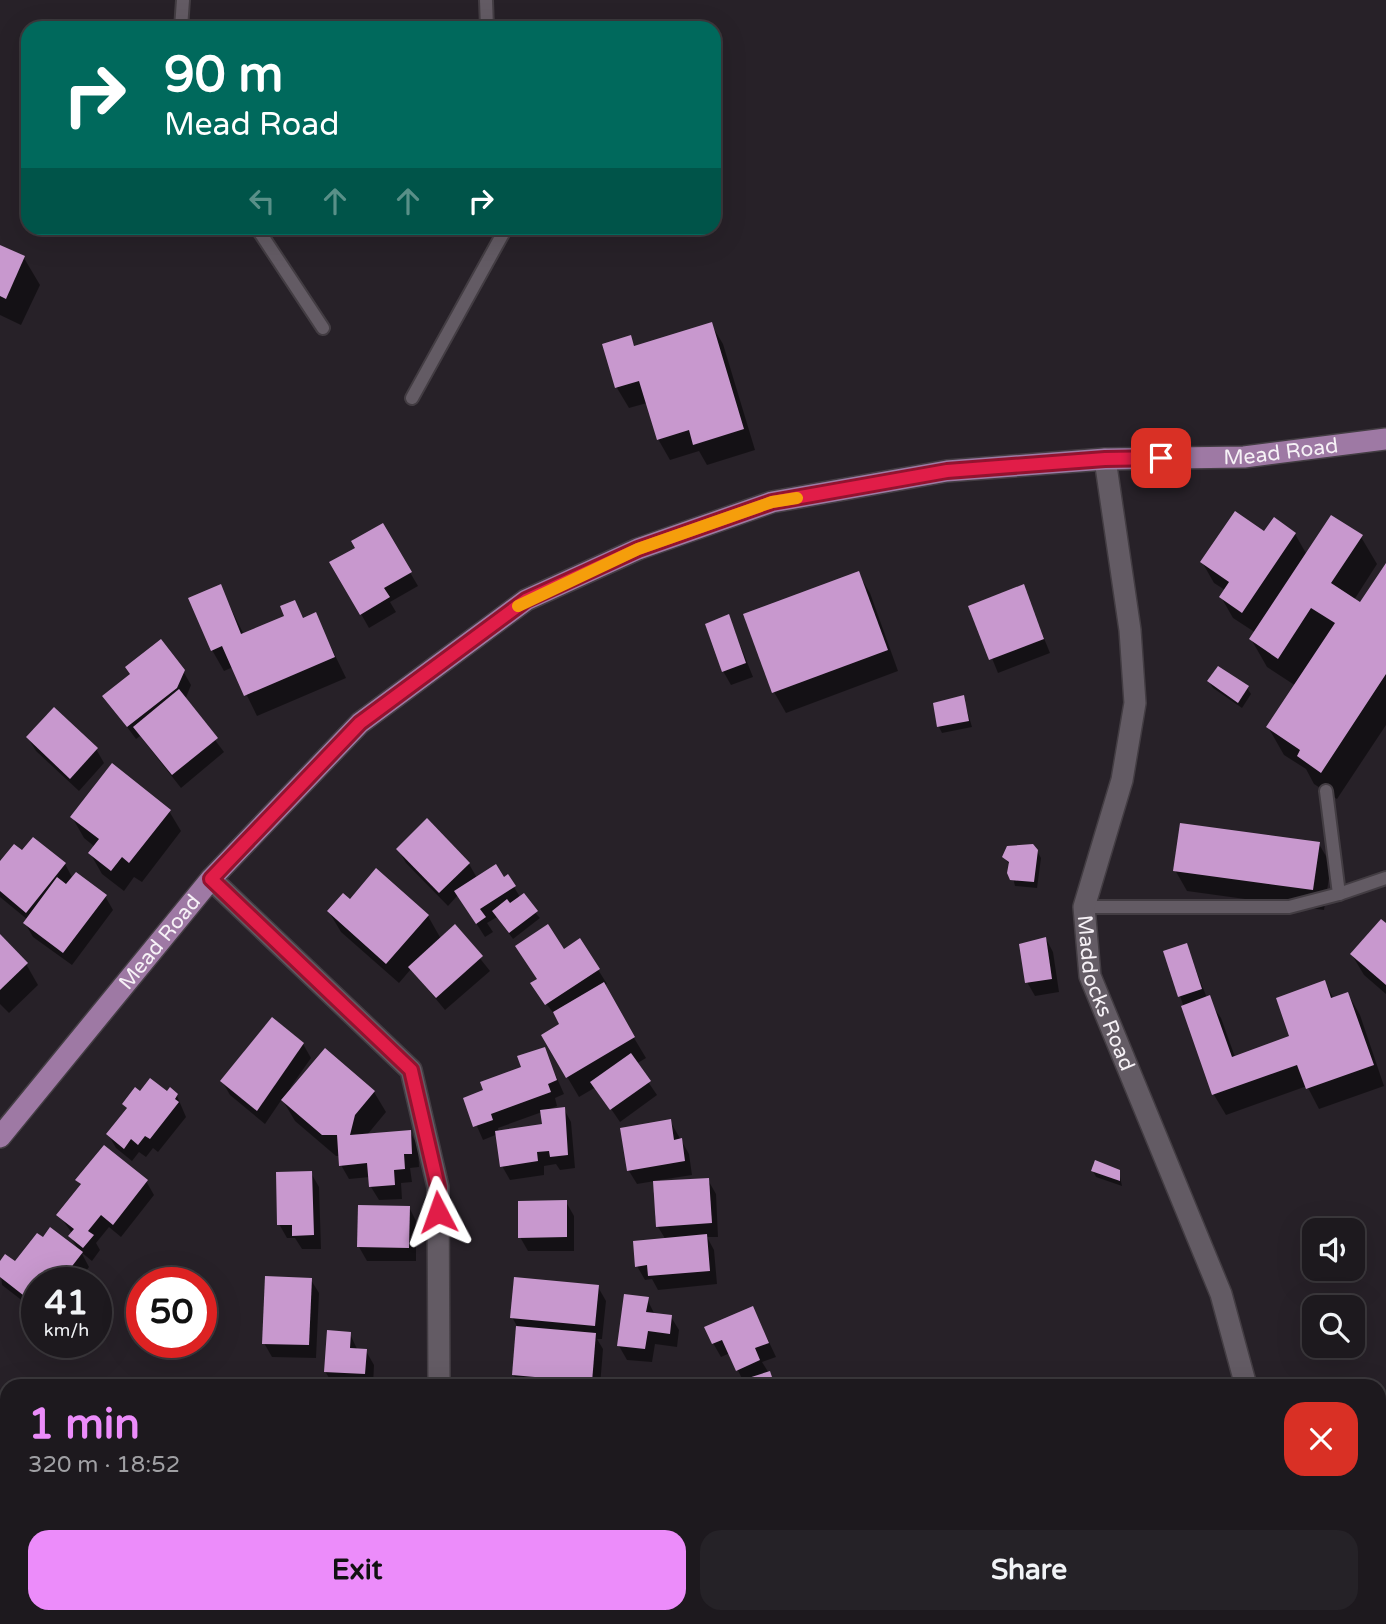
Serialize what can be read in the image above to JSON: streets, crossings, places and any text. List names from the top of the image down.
{
  "streets": {
    "main road": ["Mead Road"],
    "street": ["Maddocks Road"]
  },
  "crossings": [
    ["Mead Road", "Maddocks Road"]
  ],
  "page": {
    "turn": ["90 m", "Mead Road"],
    "speed": "41 km/h",
    "limit": "50",
    "heading": ["1 min", "320 m · 18:52"],
    "buttons": ["Exit", "Share"]
  }
}
